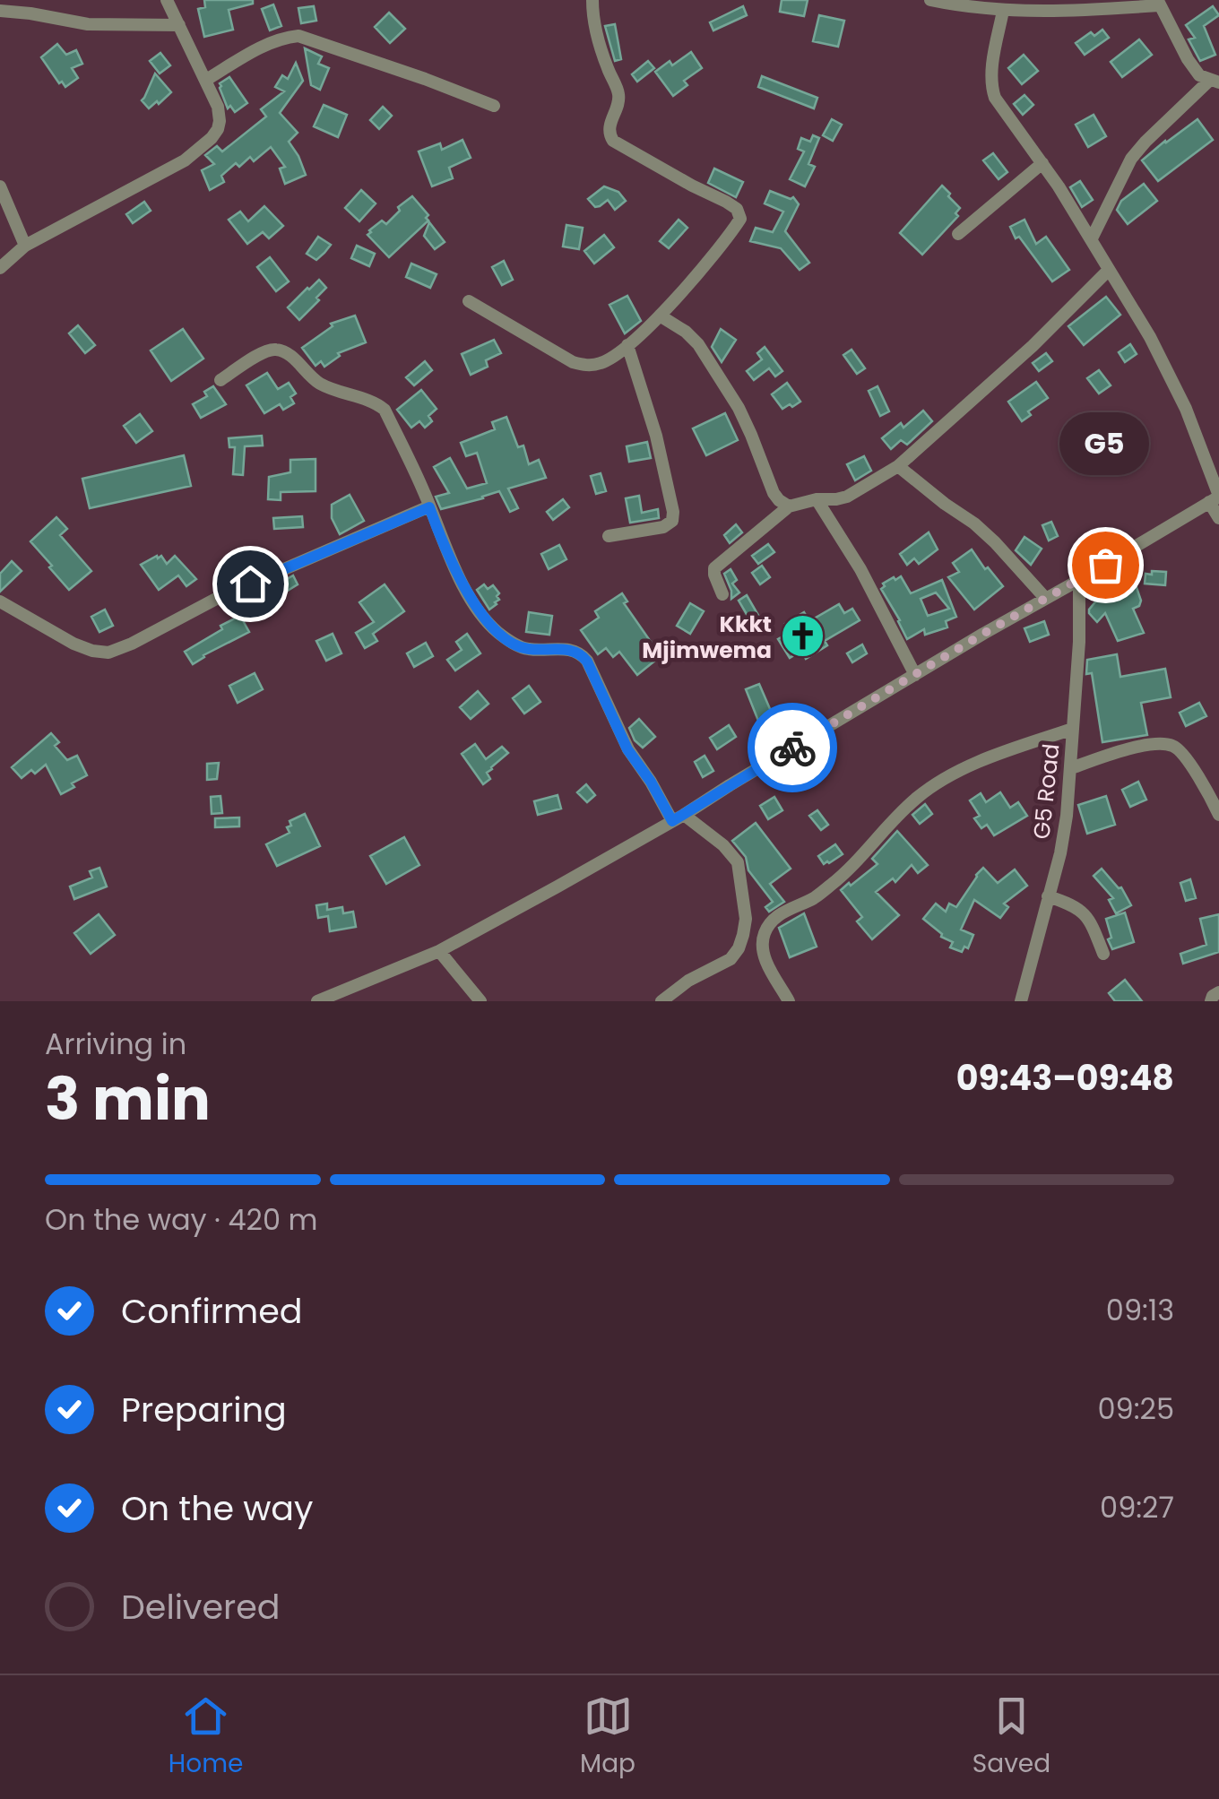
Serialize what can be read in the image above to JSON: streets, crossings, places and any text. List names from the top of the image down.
{
  "streets": {
    "street": ["G5 Road"]
  },
  "places": {
    "other": ["G5"],
    "church": ["Kkkt Mjimwema"]
  },
  "page": {
    "bubble": "G5",
    "heading": ["3 min", "Arriving in", "09:43–09:48"],
    "bar": "On the way · 420 m",
    "list": [
      ["Confirmed", "09:13"],
      ["Preparing", "09:25"],
      ["On the way", "09:27"],
      "Delivered"
    ],
    "tabs": ["Home", "Map", "Saved"]
  }
}
